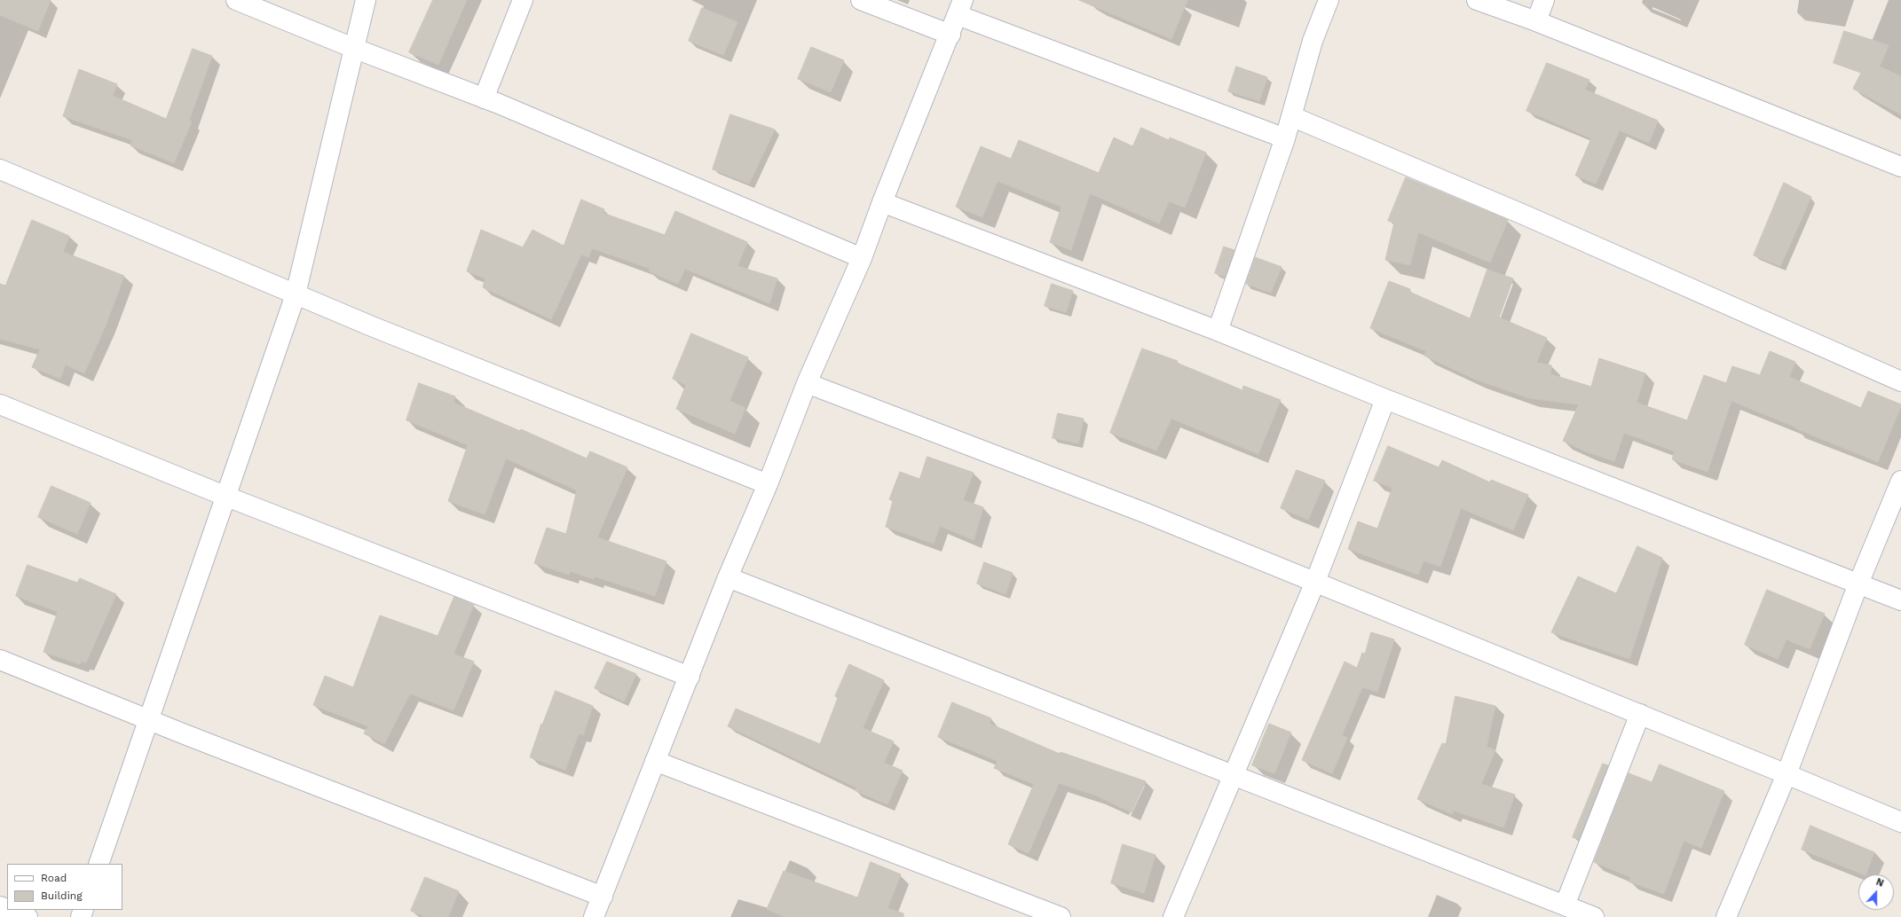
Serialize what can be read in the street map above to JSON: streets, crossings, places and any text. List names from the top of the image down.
{
  "legend": ["Road", "Building"],
  "north": "top"
}
